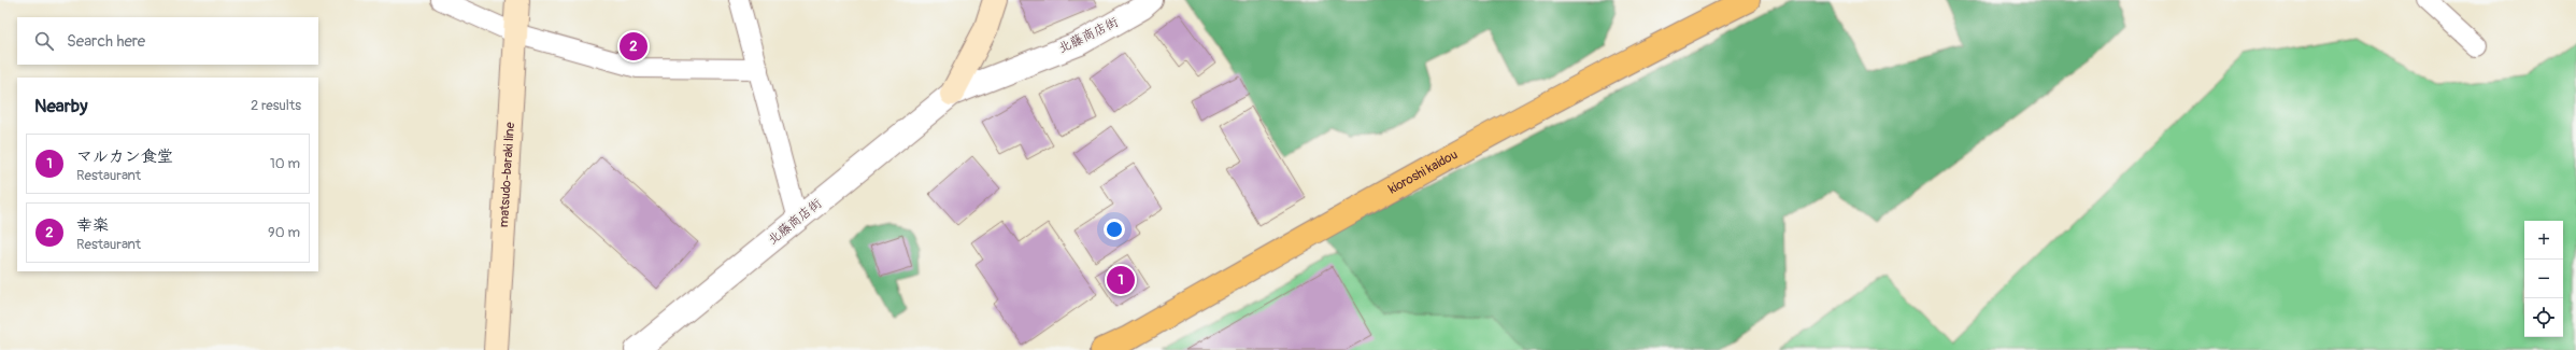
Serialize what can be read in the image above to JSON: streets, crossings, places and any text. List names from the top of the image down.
{
  "streets": {
    "main road": ["北藤商店街", "kioroshi kaidou", "matsudo-baraki line"]
  },
  "page": {
    "search": "Search here",
    "pins": ["2", "1"],
    "heading": ["Nearby", "2 results"],
    "list": [
      {
        "mark": "1",
        "name": "マルカン食堂",
        "note": "Restaurant",
        "value": "10 m"
      },
      {
        "mark": "2",
        "name": "幸楽",
        "note": "Restaurant",
        "value": "90 m"
      }
    ],
    "map_buttons": ["+", "−"]
  }
}
